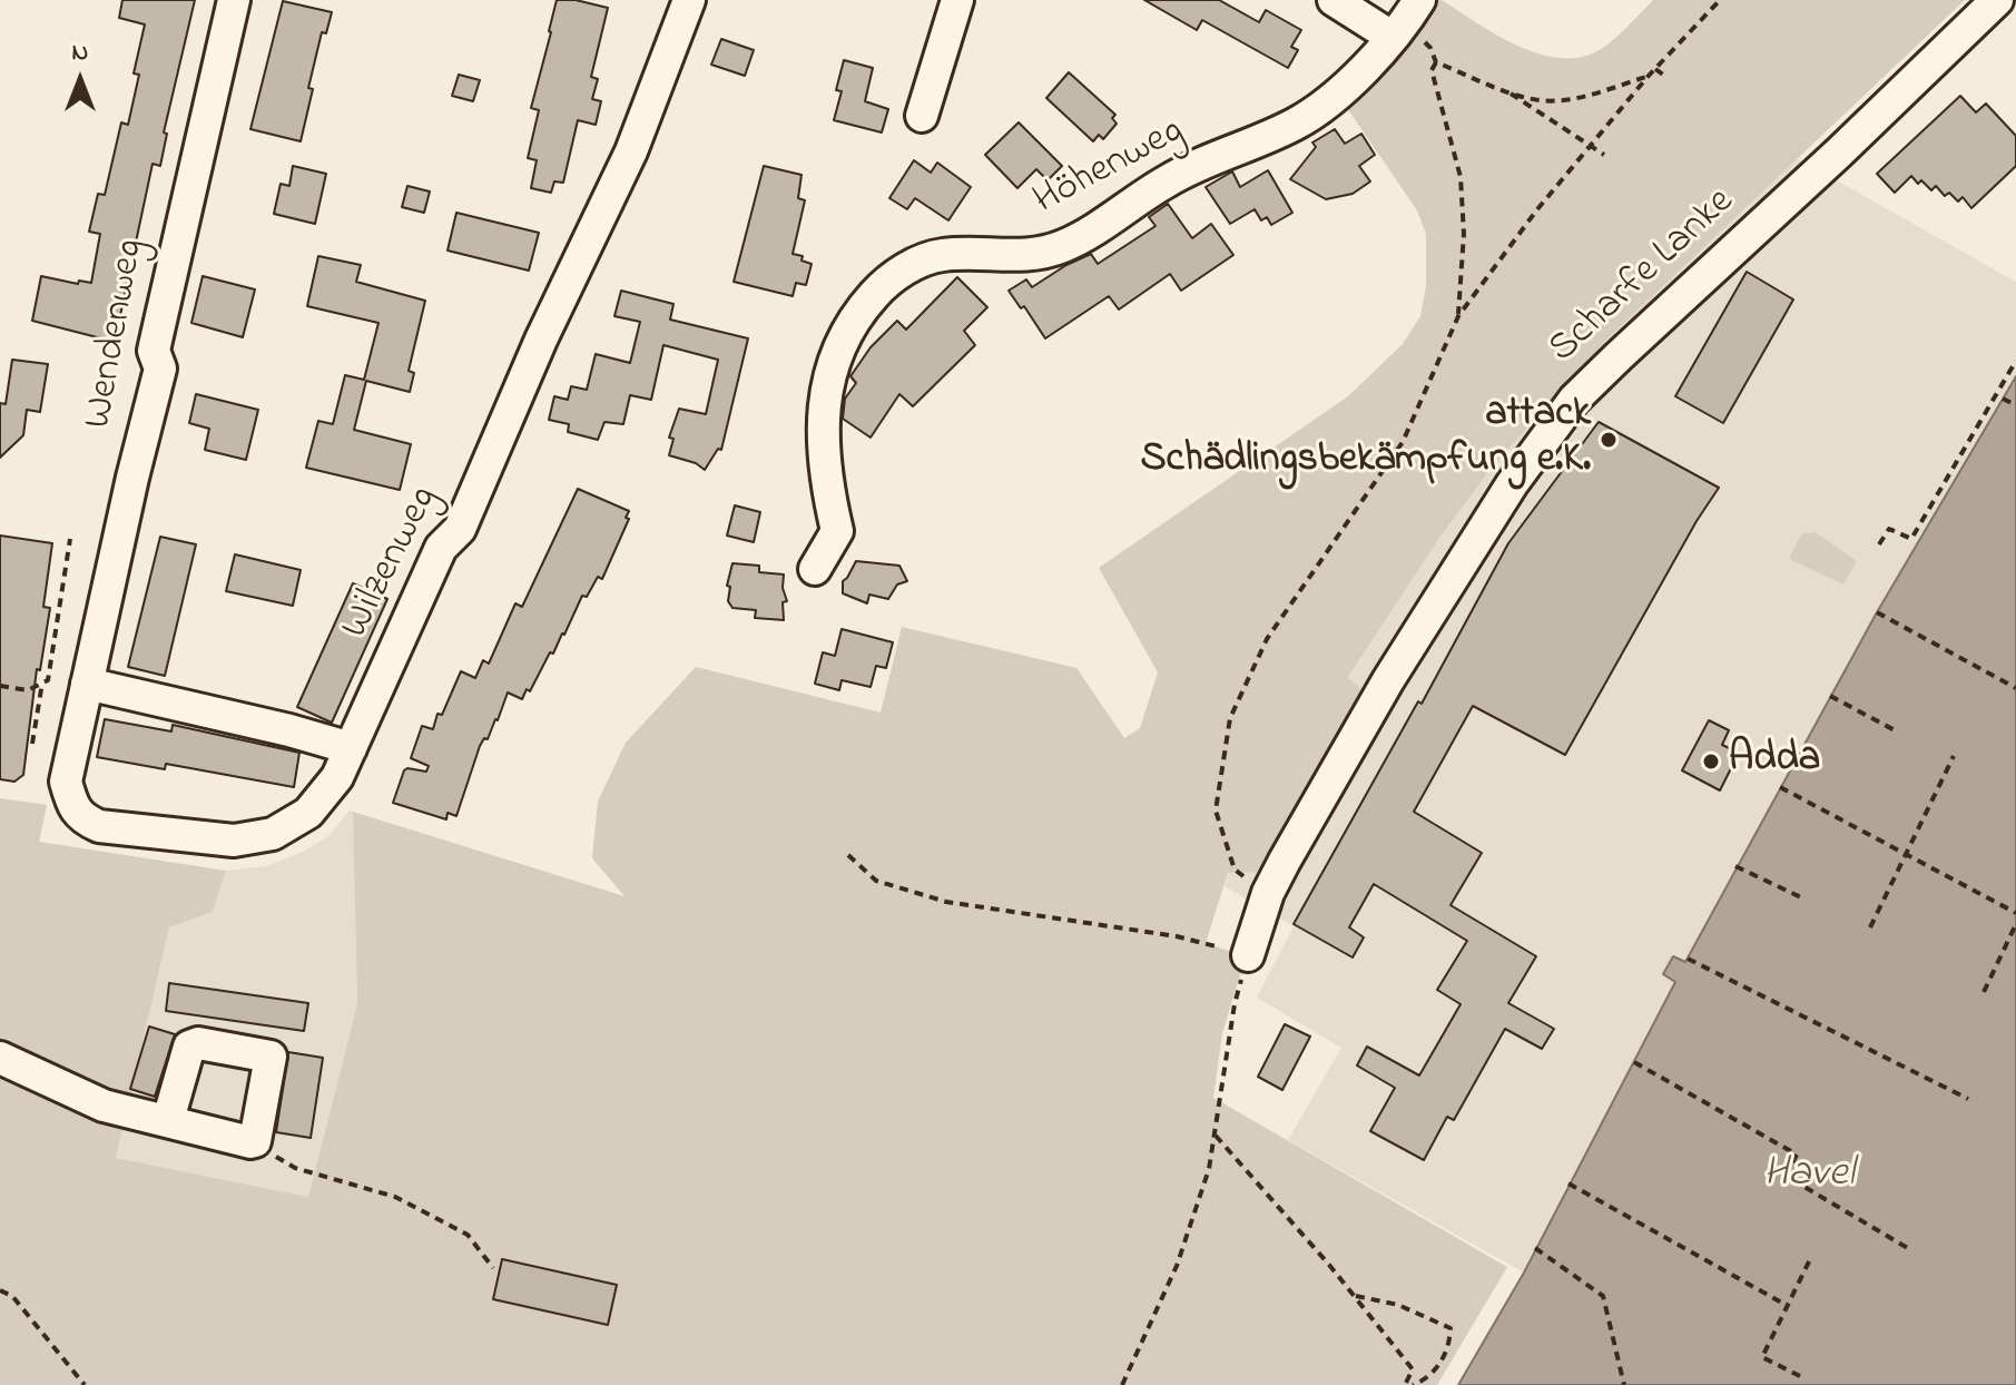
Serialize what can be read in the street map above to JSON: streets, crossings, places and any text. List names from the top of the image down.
{
  "streets": {
    "street": [
      "Höhenweg",
      "Scharfe Lanke",
      "Wendenweg",
      "Wilzenweg"
    ]
  },
  "crossings": [
    ["Wendenweg", "Wilzenweg"]
  ],
  "water": ["Havel"],
  "places": ["attack Schädlingsbekämpfung e.K.", "Adda"],
  "north": "top"
}
